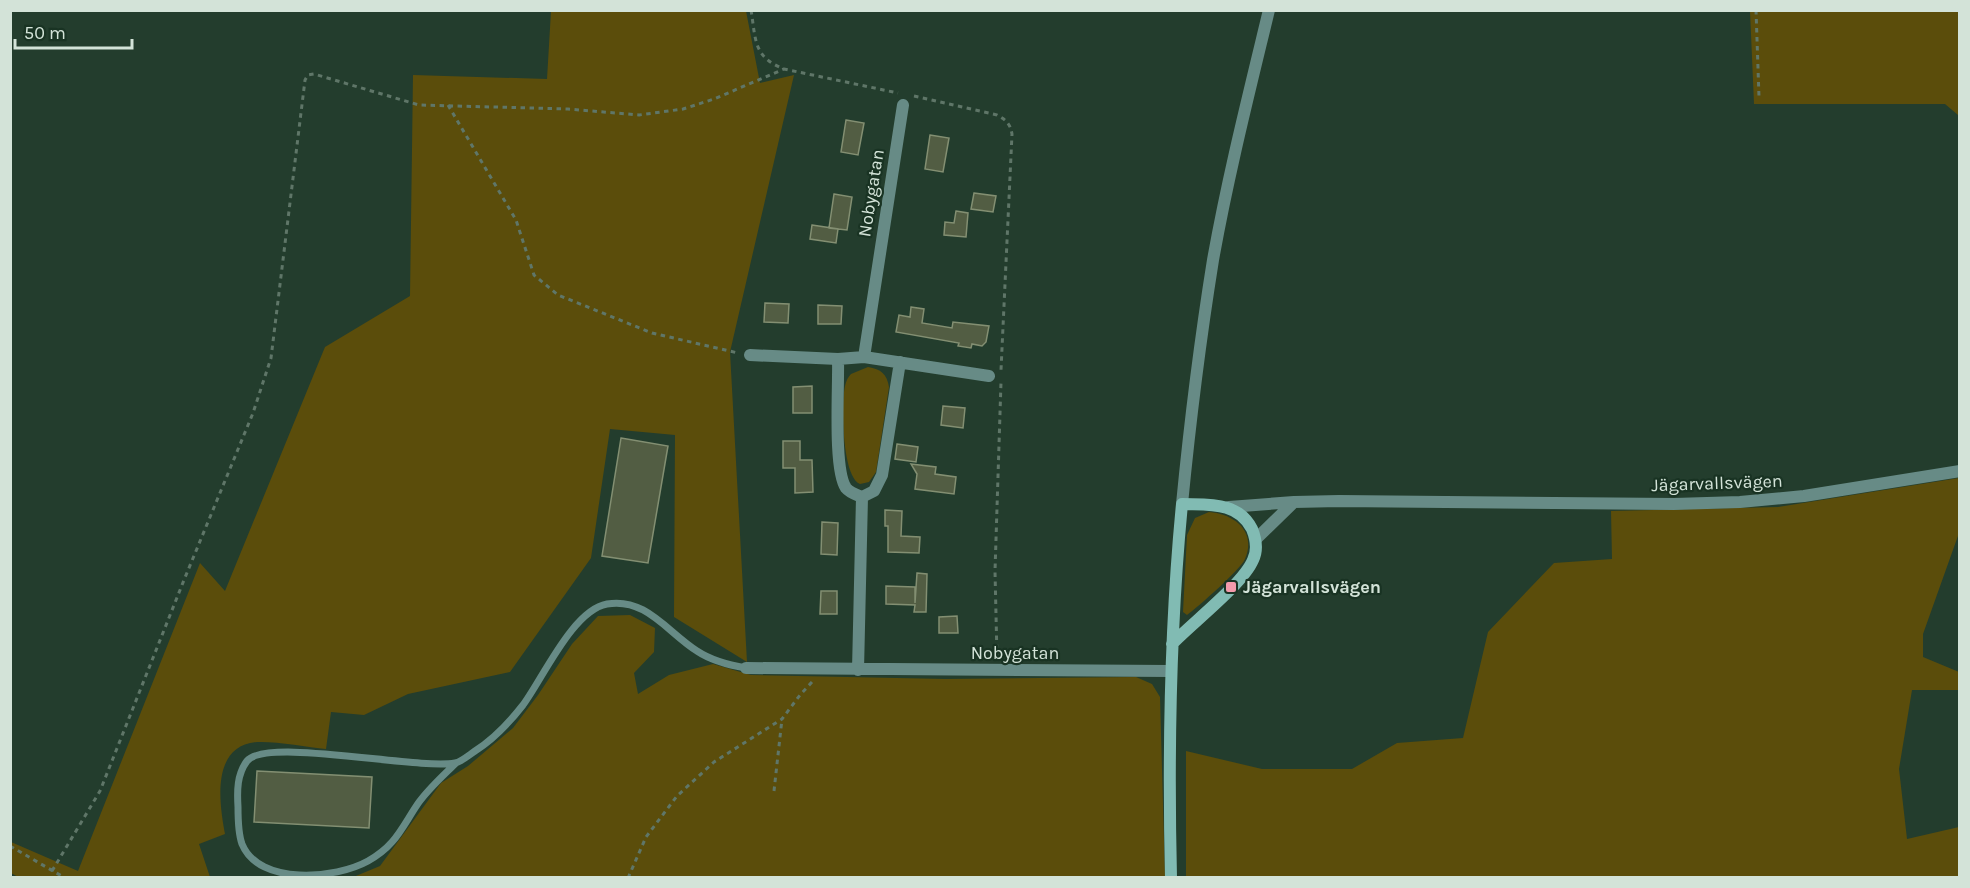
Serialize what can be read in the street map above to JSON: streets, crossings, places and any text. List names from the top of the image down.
{
  "streets": {
    "street": ["Nobygatan", "Jägarvallsvägen"]
  },
  "places": {
    "transit": ["Jägarvallsvägen"]
  },
  "scale_bar": "50 m"
}
